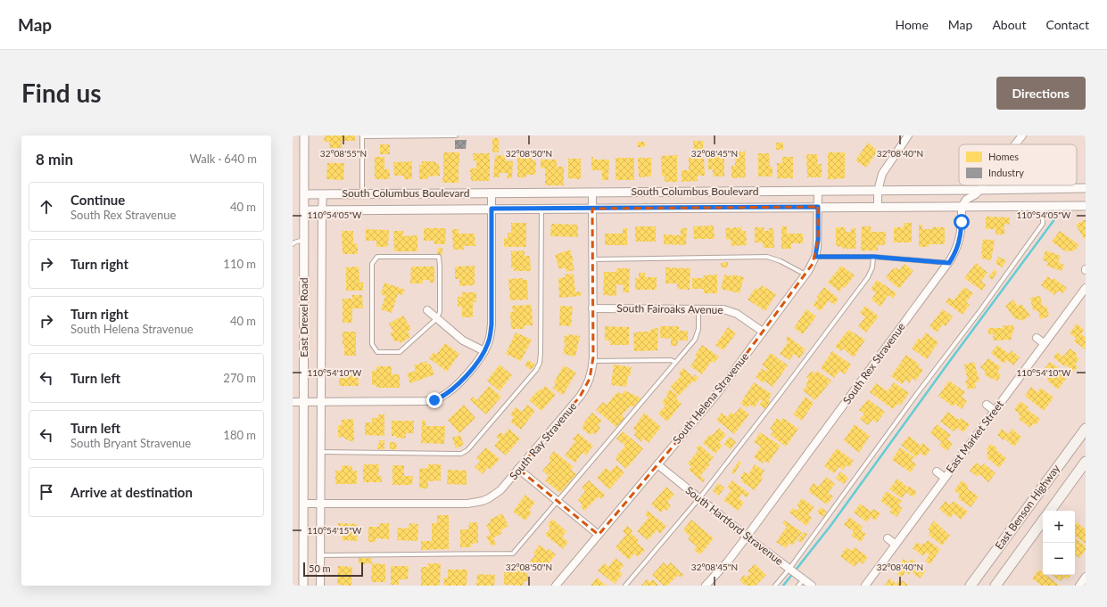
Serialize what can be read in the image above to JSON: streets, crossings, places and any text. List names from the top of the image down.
{
  "streets": {
    "main road": ["East Benson Highway"],
    "street": [
      "South Columbus Boulevard",
      "South Fairoaks Avenue",
      "East Drexel Road",
      "South Rex Stravenue",
      "South Helena Stravenue",
      "East Market Street",
      "South Ray Stravenue",
      "South Hartford Stravenue"
    ]
  },
  "crossings": [
    ["South Columbus Boulevard", "East Drexel Road"],
    ["South Columbus Boulevard", "South Rex Stravenue"],
    ["South Columbus Boulevard", "South Helena Stravenue"],
    ["South Columbus Boulevard", "South Ray Stravenue"],
    ["South Fairoaks Avenue", "South Helena Stravenue"],
    ["South Fairoaks Avenue", "South Ray Stravenue"],
    ["East Drexel Road", "South Ray Stravenue"],
    ["South Rex Stravenue", "South Hartford Stravenue"],
    ["South Helena Stravenue", "South Hartford Stravenue"]
  ],
  "legend": ["Homes", "Industry"],
  "scale_bar": "50 m",
  "page": {
    "header": "Map",
    "nav": [
      "Home",
      "Map",
      "About",
      "Contact"
    ],
    "buttons": "Directions",
    "title": "Find us",
    "heading": ["8 min", "Walk · 640 m"],
    "list": [
      ["Continue", "South Rex Stravenue", "40 m"],
      ["Turn right", "110 m"],
      ["Turn right", "South Helena Stravenue", "40 m"],
      ["Turn left", "270 m"],
      ["Turn left", "South Bryant Stravenue", "180 m"],
      "Arrive at destination"
    ],
    "map_buttons": ["+", "−"],
    "scale": "50 m"
  },
  "coordinates": [
    "32°08'55\"N",
    "32°08'50\"N",
    "32°08'45\"N",
    "32°08'40\"N",
    "110°54'05\"W",
    "110°54'10\"W",
    "110°54'15\"W"
  ]
}
